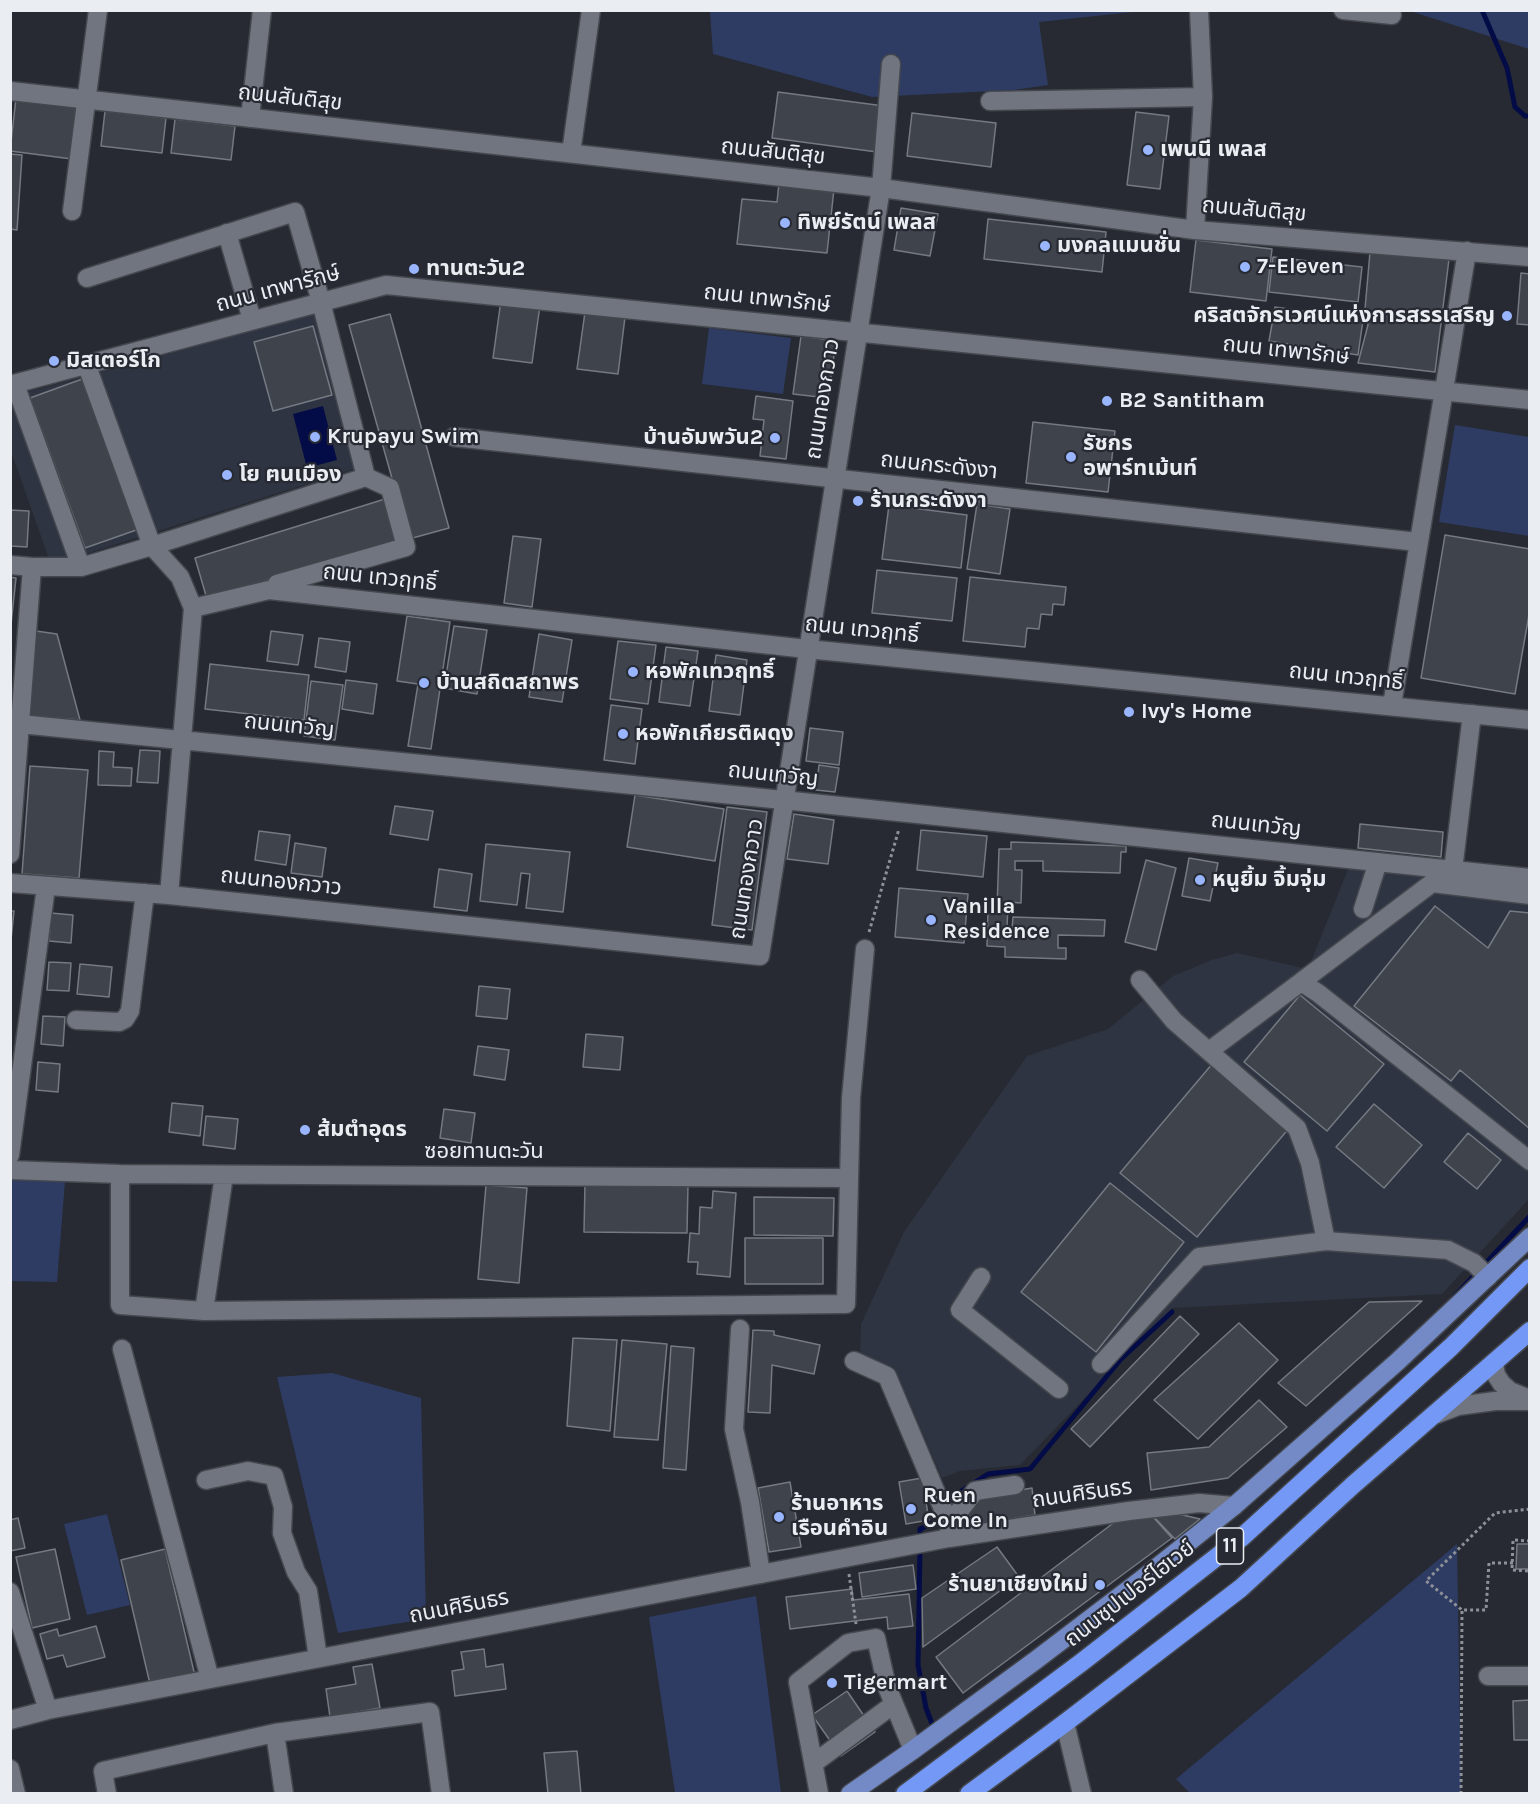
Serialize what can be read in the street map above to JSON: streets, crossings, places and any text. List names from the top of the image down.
{
  "streets": {
    "highway": ["11", "ถนนซุปเปอร์ไฮเวย์"],
    "street": [
      "ถนนสันติสุข",
      "ถนน เทพารักษ์",
      "ถนนทองกวาว",
      "ถนนกระดังงา",
      "ถนน เทวฤทธิ์",
      "ถนนเทวัญ",
      "ซอยทานตะวัน",
      "ถนนศิรินธร"
    ]
  },
  "crossings": [
    ["ถนนสันติสุข", "ถนนทองกวาว"],
    ["ถนน เทพารักษ์", "ถนนทองกวาว"],
    ["ถนนทองกวาว", "ถนนกระดังงา"],
    ["ถนนทองกวาว", "ถนน เทวฤทธิ์"],
    ["ถนนทองกวาว", "ถนนเทวัญ"]
  ],
  "places": [
    "เพนนี เพลส",
    "ทิพย์รัตน์ เพลส",
    "มงคลแมนชั่น",
    "7-Eleven",
    "ทานตะวัน2",
    "คริสตจักรเวศน์แห่งการสรรเสริญ",
    "มิสเตอร์โก",
    "B2 Santitham",
    "Krupayu Swim",
    "บ้านอัมพวัน2",
    "รัชกร อพาร์ทเม้นท์",
    "โย ฅนเมือง",
    "ร้านกระดังงา",
    "หอพักเทวฤทธิ์",
    "บ้านสถิตสถาพร",
    "Ivy's Home",
    "หอพักเกียรติผดุง",
    "หนูยิ้ม จิ้มจุ่ม",
    "Vanilla Residence",
    "ส้มตำอุดร",
    "Ruen Come In",
    "ร้านอาหาร เรือนคำอิน",
    "ร้านยาเชียงใหม่",
    "Tigermart"
  ]
}
